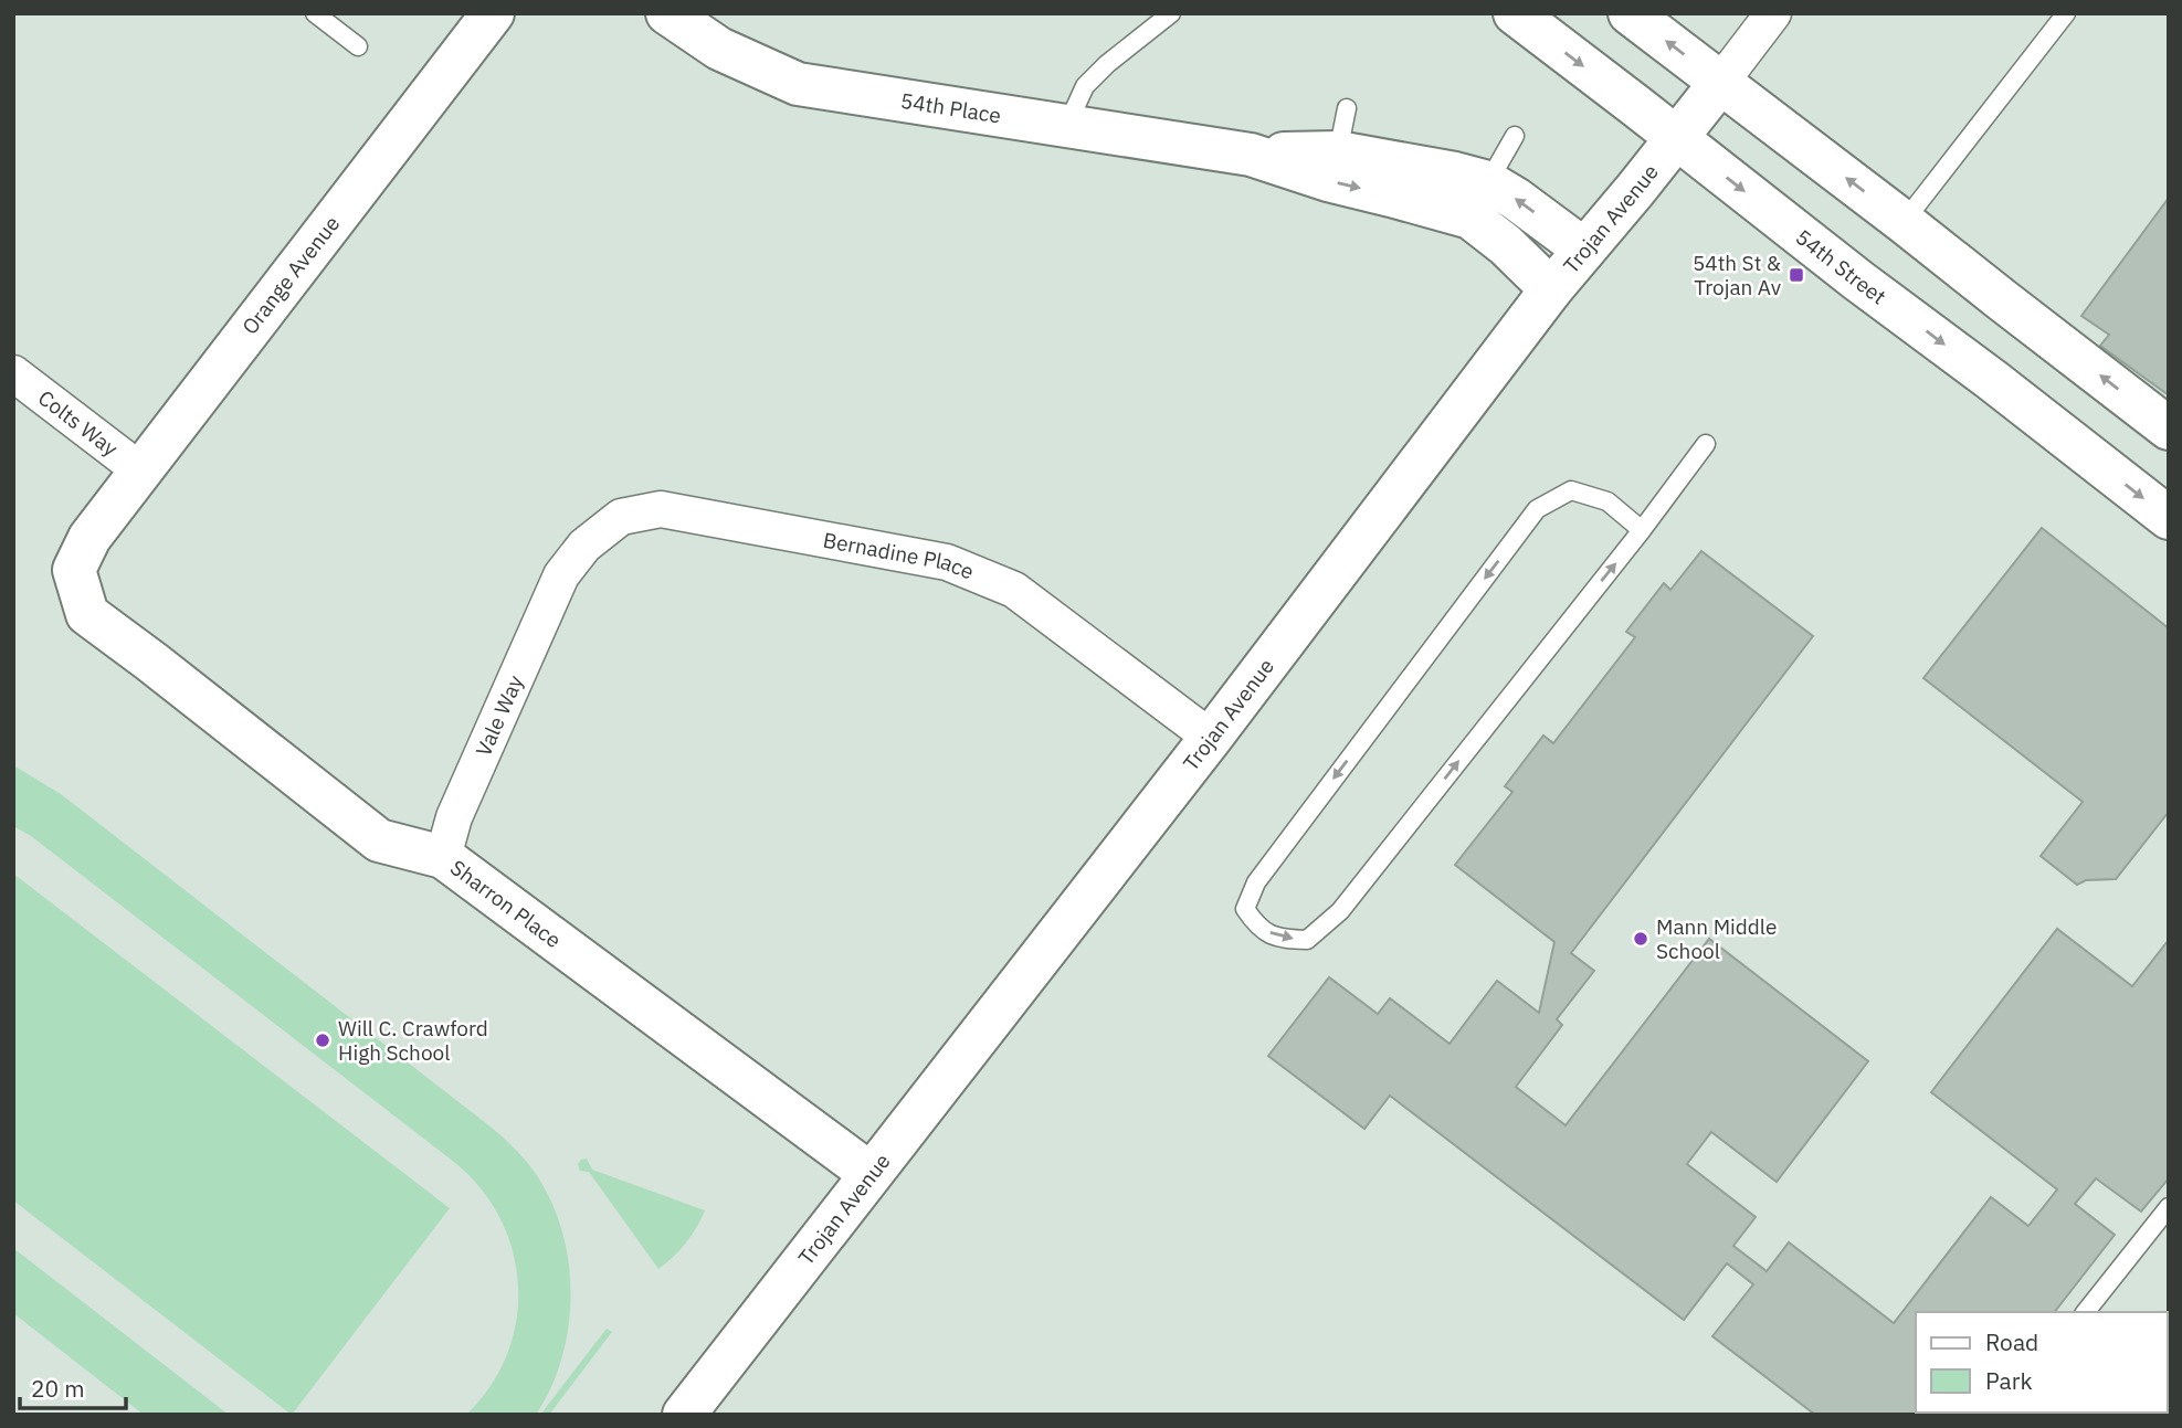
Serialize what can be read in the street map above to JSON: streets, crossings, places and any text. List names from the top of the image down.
{
  "streets": {
    "street": [
      "54th Place",
      "Trojan Avenue",
      "54th Street",
      "Orange Avenue",
      "Colts Way",
      "Bernadine Place",
      "Vale Way",
      "Sharron Place"
    ]
  },
  "crossings": [
    ["54th Place", "Trojan Avenue"],
    ["Trojan Avenue", "54th Street"],
    ["Trojan Avenue", "Bernadine Place"],
    ["Trojan Avenue", "Sharron Place"],
    ["Orange Avenue", "Colts Way"],
    ["Orange Avenue", "Sharron Place"],
    ["Bernadine Place", "Vale Way"],
    ["Vale Way", "Sharron Place"]
  ],
  "places": {
    "transit": ["54th St & Trojan Av"],
    "other": ["Mann Middle School", "Will C. Crawford High School"]
  },
  "legend": ["Road", "Park"],
  "scale_bar": "20 m"
}
